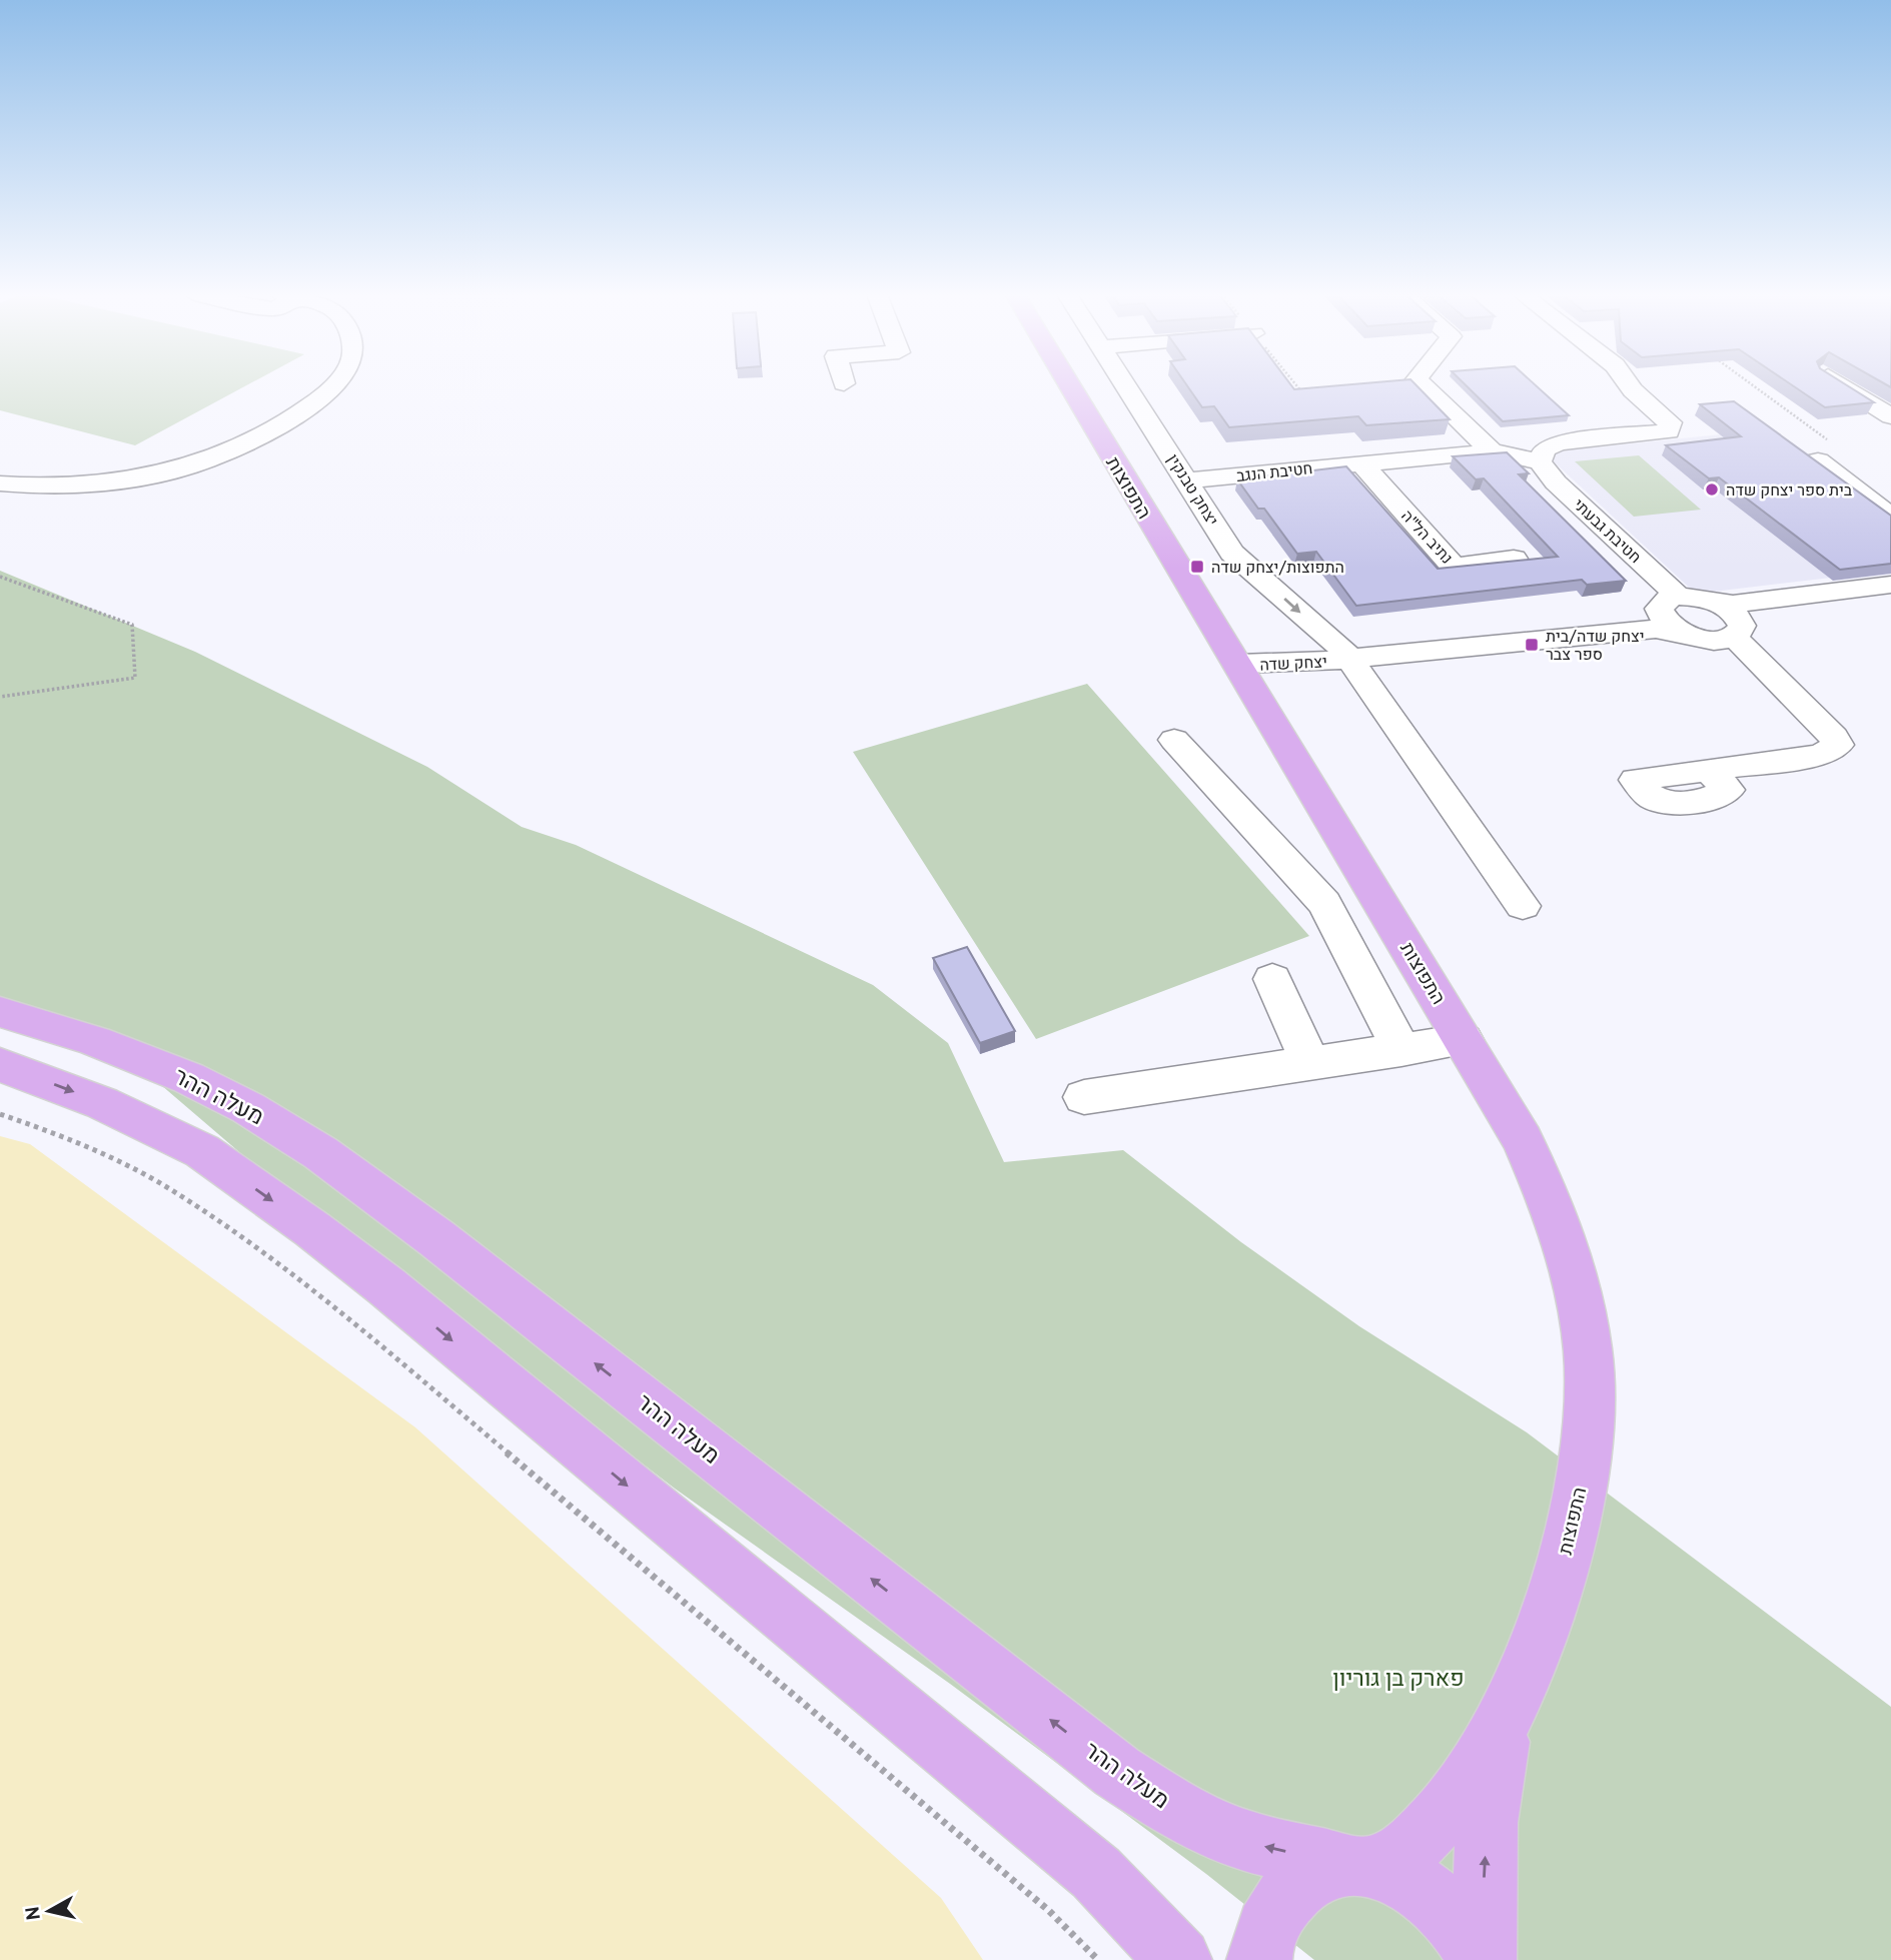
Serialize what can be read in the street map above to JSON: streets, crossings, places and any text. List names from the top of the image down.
{
  "streets": {
    "main road": ["התפוצות", "מעלה ההר"],
    "street": [
      "חטיבת הנגב",
      "יצחק טבנקין",
      "חטיבת גבעתי",
      "נתיב הל\"ה",
      "יצחק שדה"
    ]
  },
  "crossings": [
    ["חטיבת הנגב", "יצחק טבנקין"],
    ["חטיבת הנגב", "חטיבת גבעתי"],
    ["חטיבת הנגב", "נתיב הל\"ה"],
    ["התפוצות", "יצחק שדה"],
    ["התפוצות", "מעלה ההר"],
    ["יצחק טבנקין", "יצחק שדה"],
    ["חטיבת גבעתי", "יצחק שדה"]
  ],
  "parks": ["פארק בן גוריון"],
  "places": {
    "other": ["בית ספר יצחק שדה"],
    "transit": ["התפוצות/יצחק שדה", "יצחק שדה/בית ספר צבר"]
  },
  "north": "left"
}
